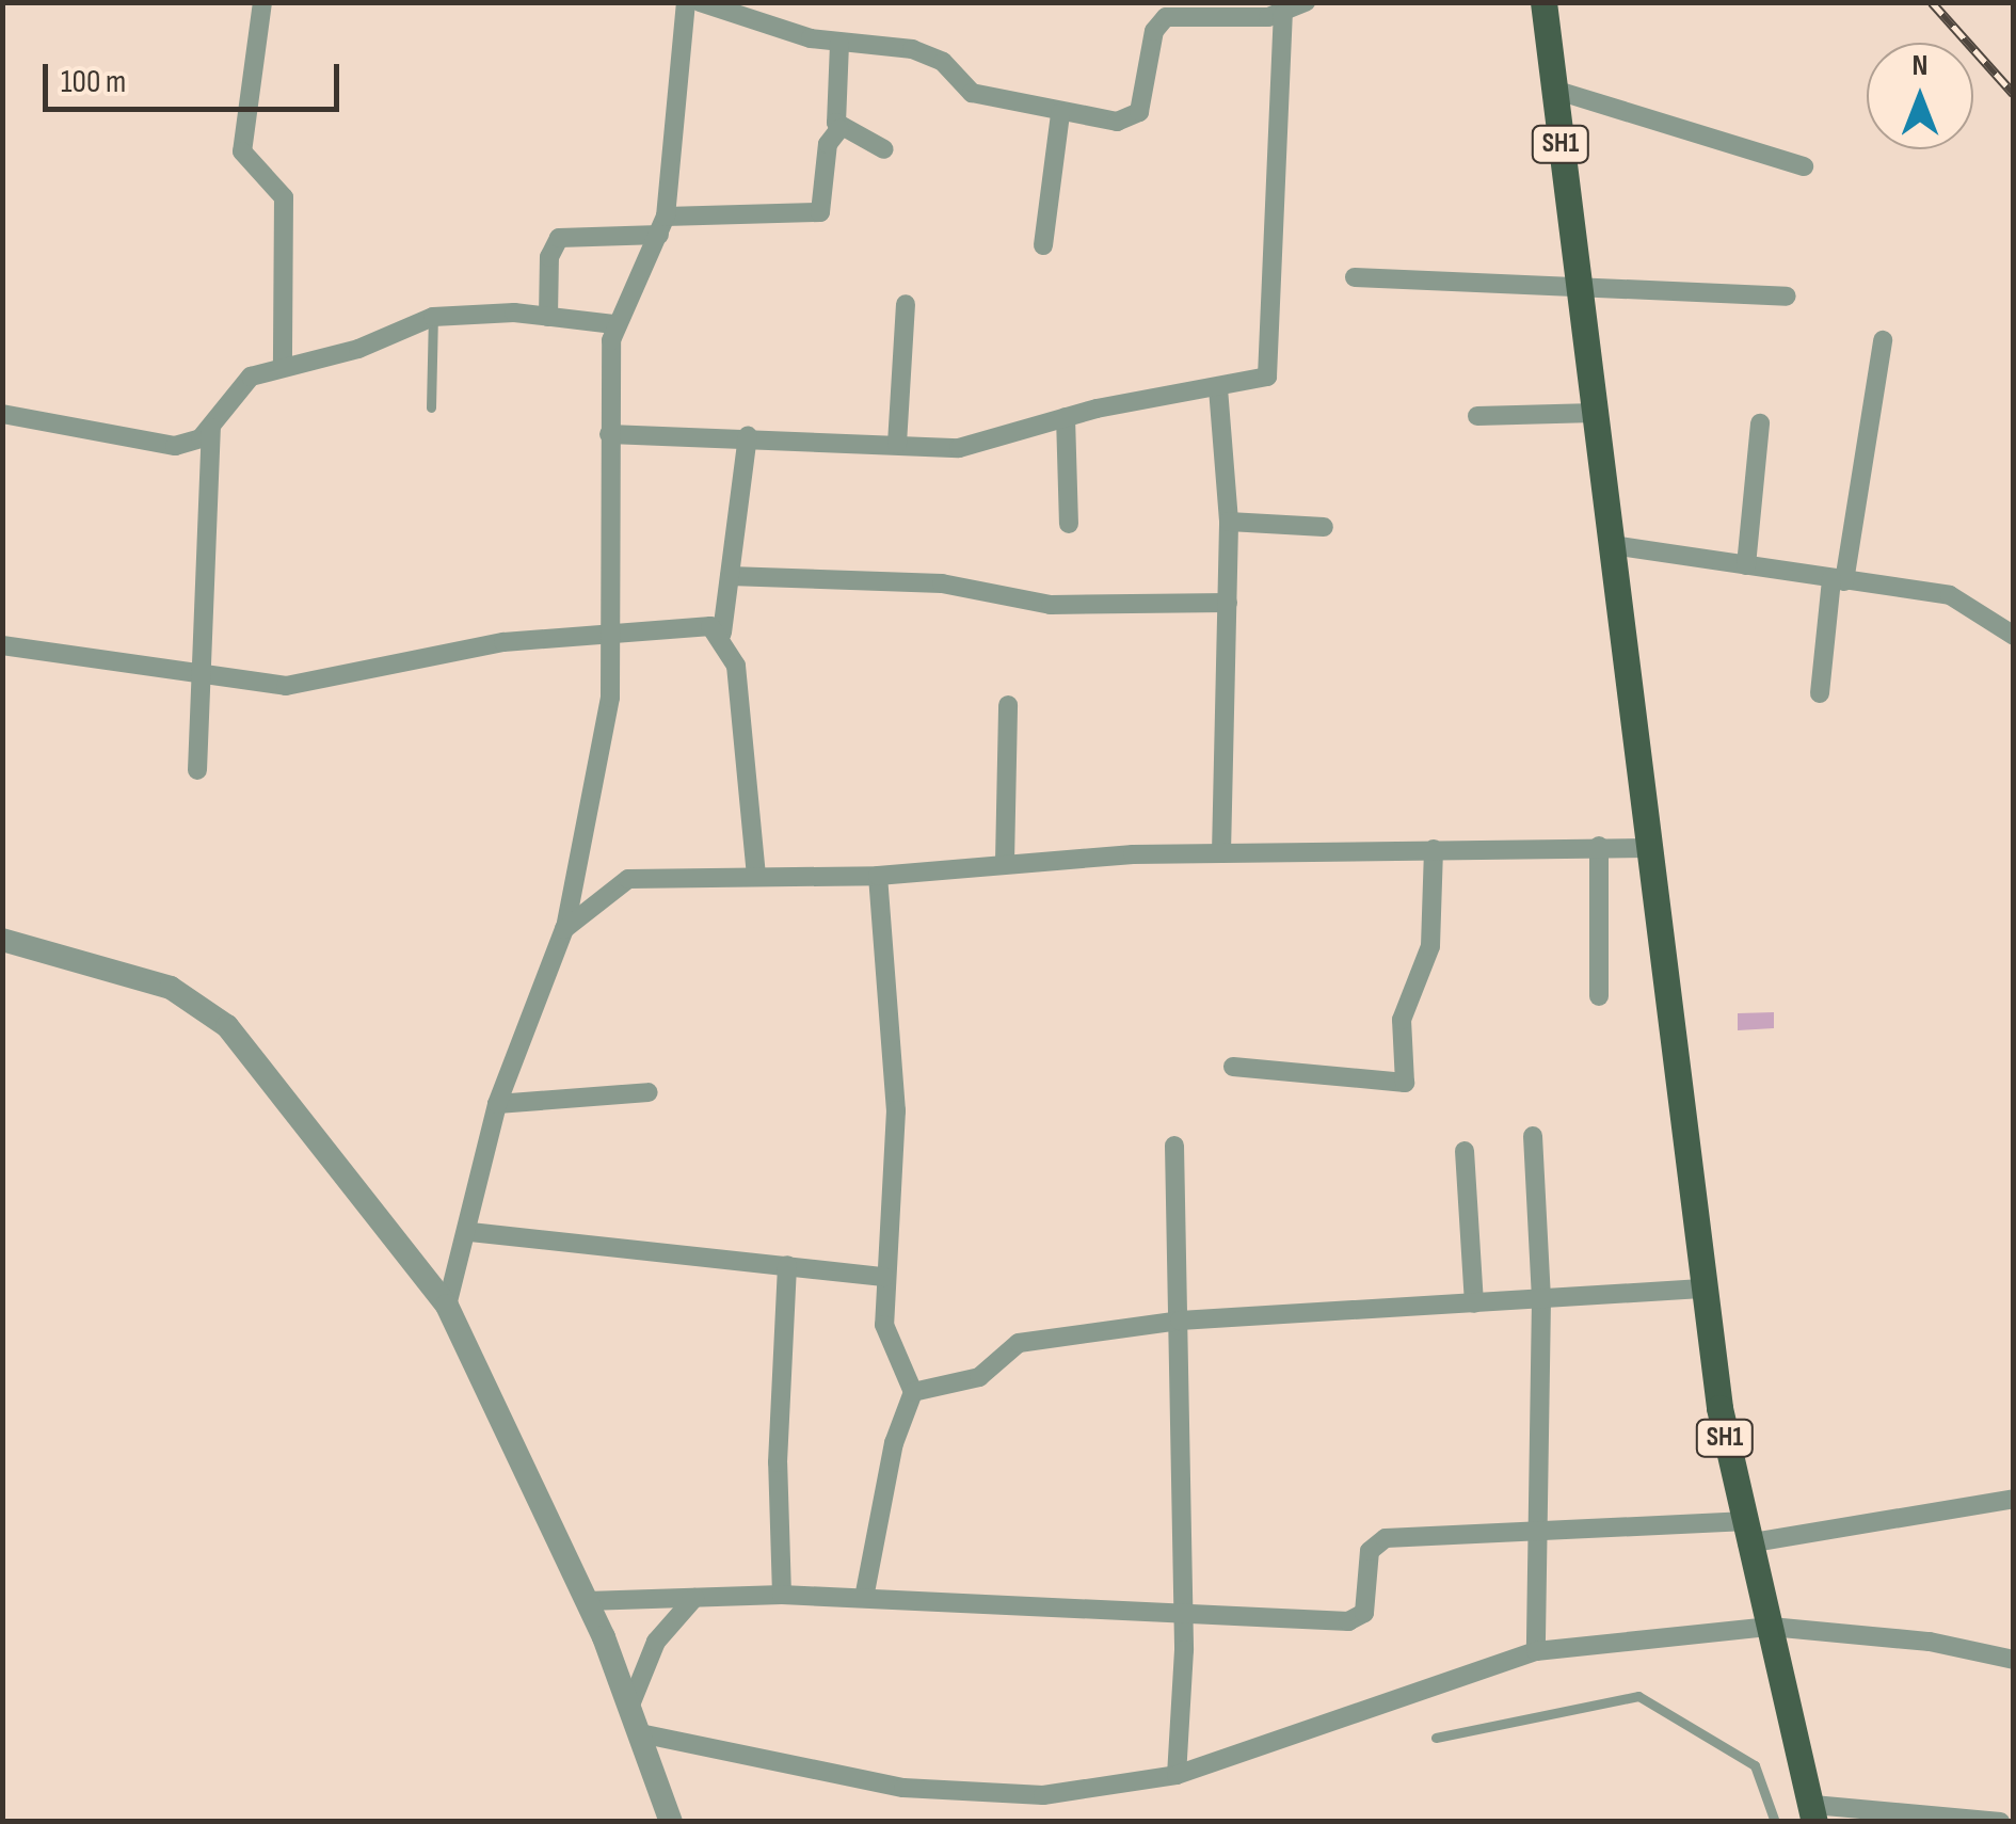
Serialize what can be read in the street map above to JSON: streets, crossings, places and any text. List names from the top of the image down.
{
  "streets": {
    "main road": ["SH1"]
  },
  "scale_bar": "100 m",
  "north": "top"
}
